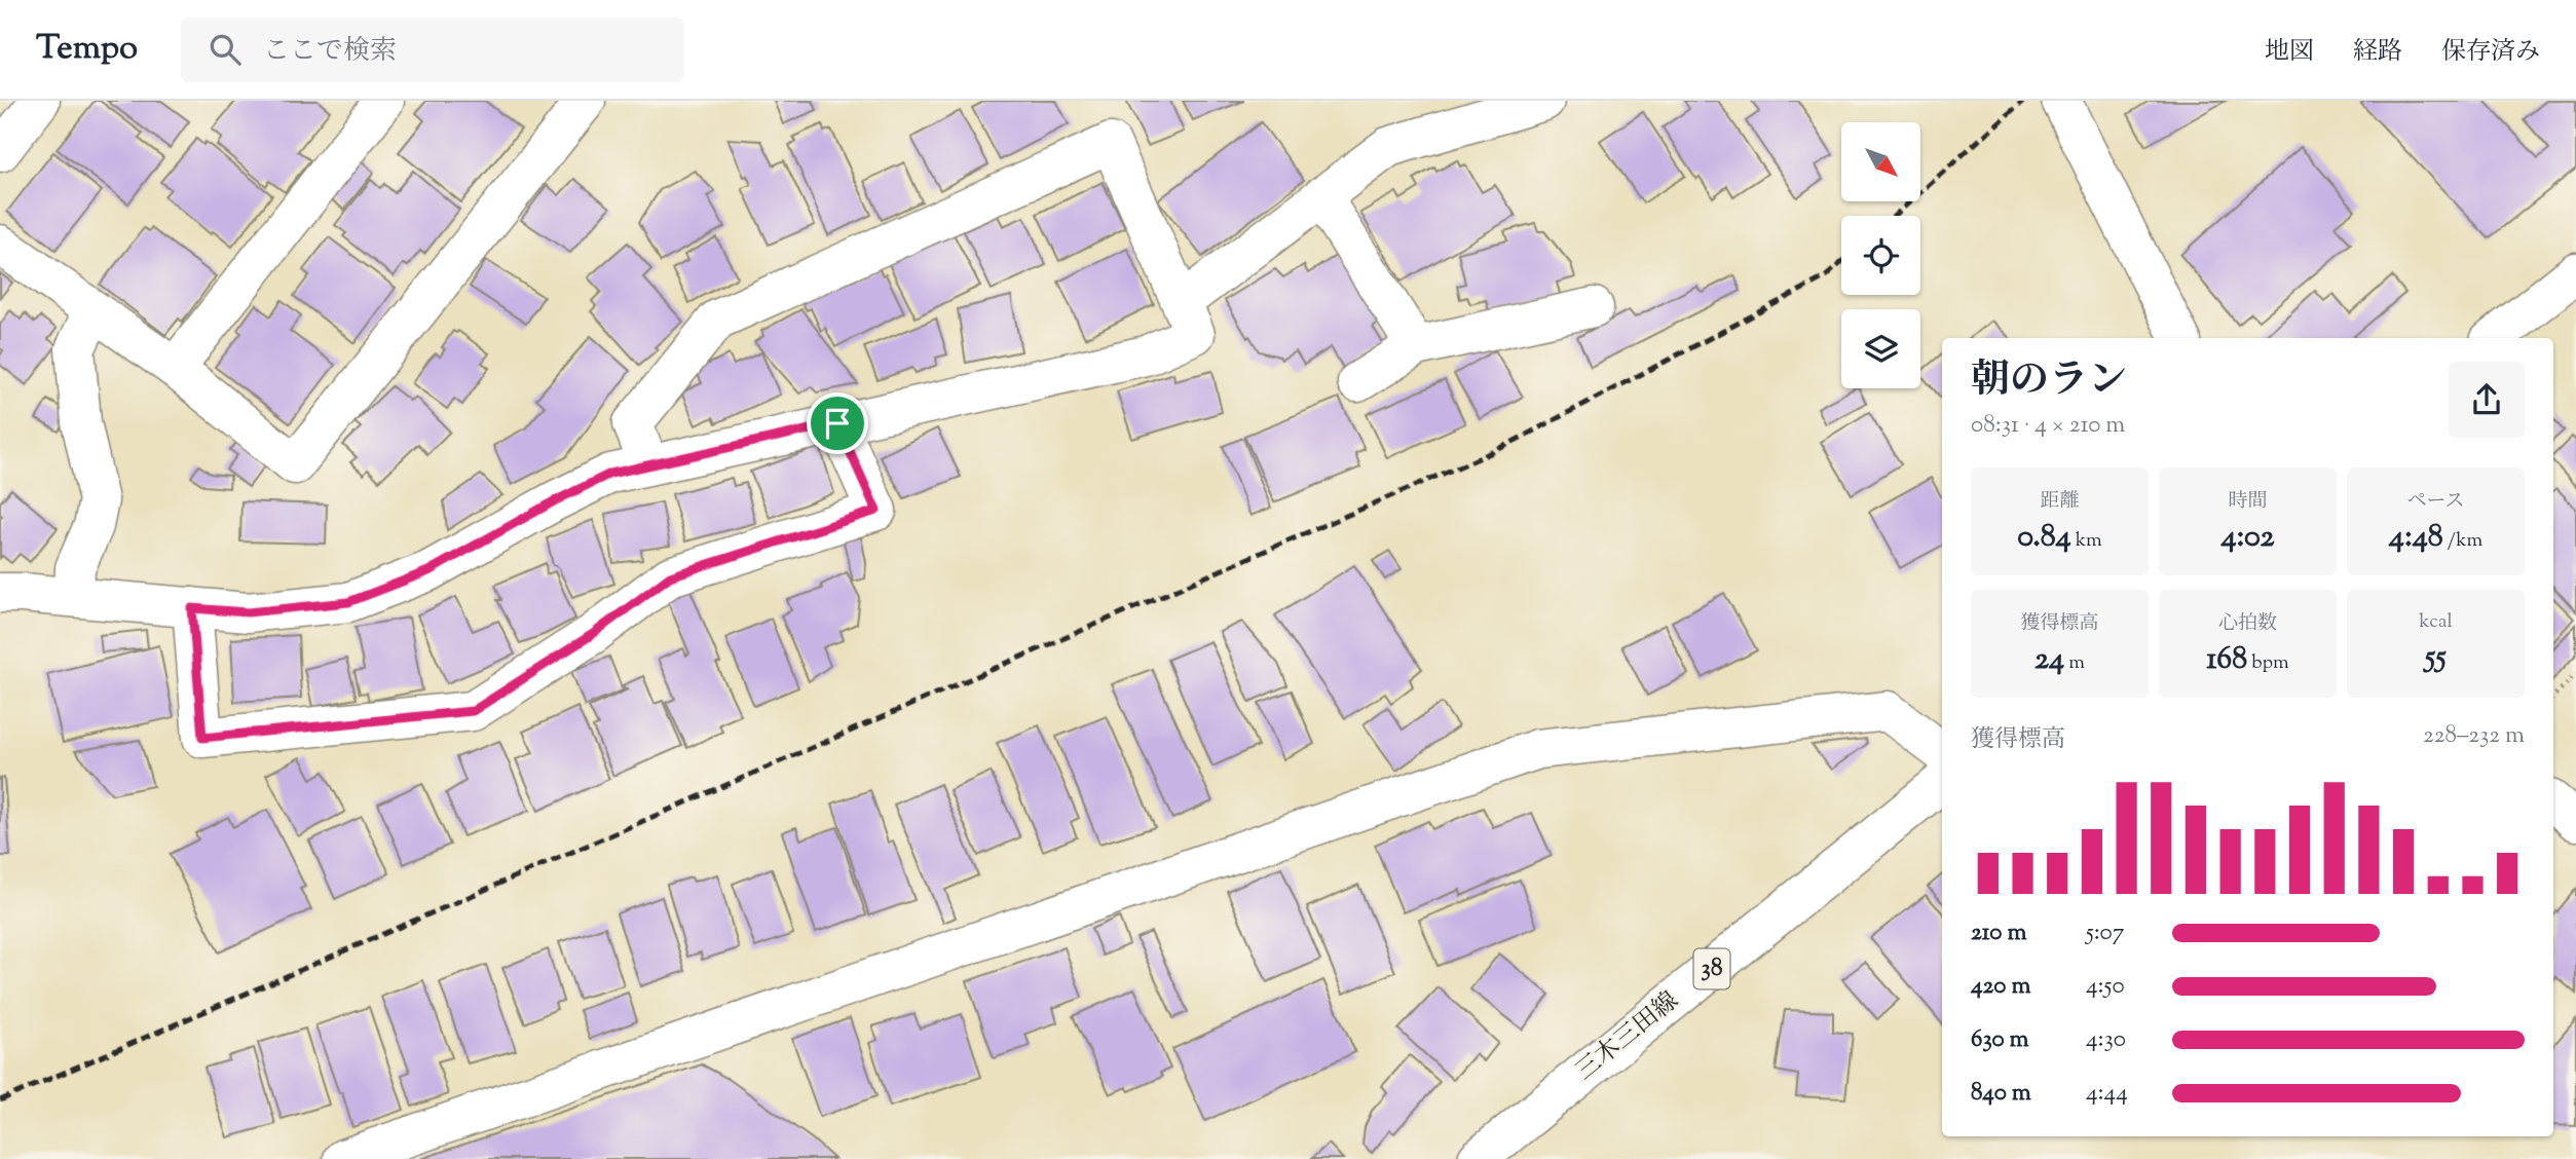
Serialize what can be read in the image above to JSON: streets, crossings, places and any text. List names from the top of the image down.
{
  "streets": {
    "street": ["38", "三木三田線"]
  },
  "north": "bottom right",
  "page": {
    "header": "Tempo",
    "search": "ここで検索",
    "nav": ["地図", "経路", "保存済み"],
    "heading": ["朝のラン", "08:31 · 4 × 210 m"],
    "stats": [
      ["距離", "0.84 km"],
      ["時間", "4:02"],
      ["ペース", "4:48 /km"],
      ["獲得標高", "24 m"],
      ["心拍数", "168 bpm"],
      ["kcal", "55"]
    ],
    "chart": ["獲得標高", "228–232 m"],
    "list": [
      {
        "name": "210 m",
        "note": "5:07"
      },
      {
        "name": "420 m",
        "note": "4:50"
      },
      {
        "name": "630 m",
        "note": "4:30"
      },
      {
        "name": "840 m",
        "note": "4:44"
      }
    ]
  }
}
